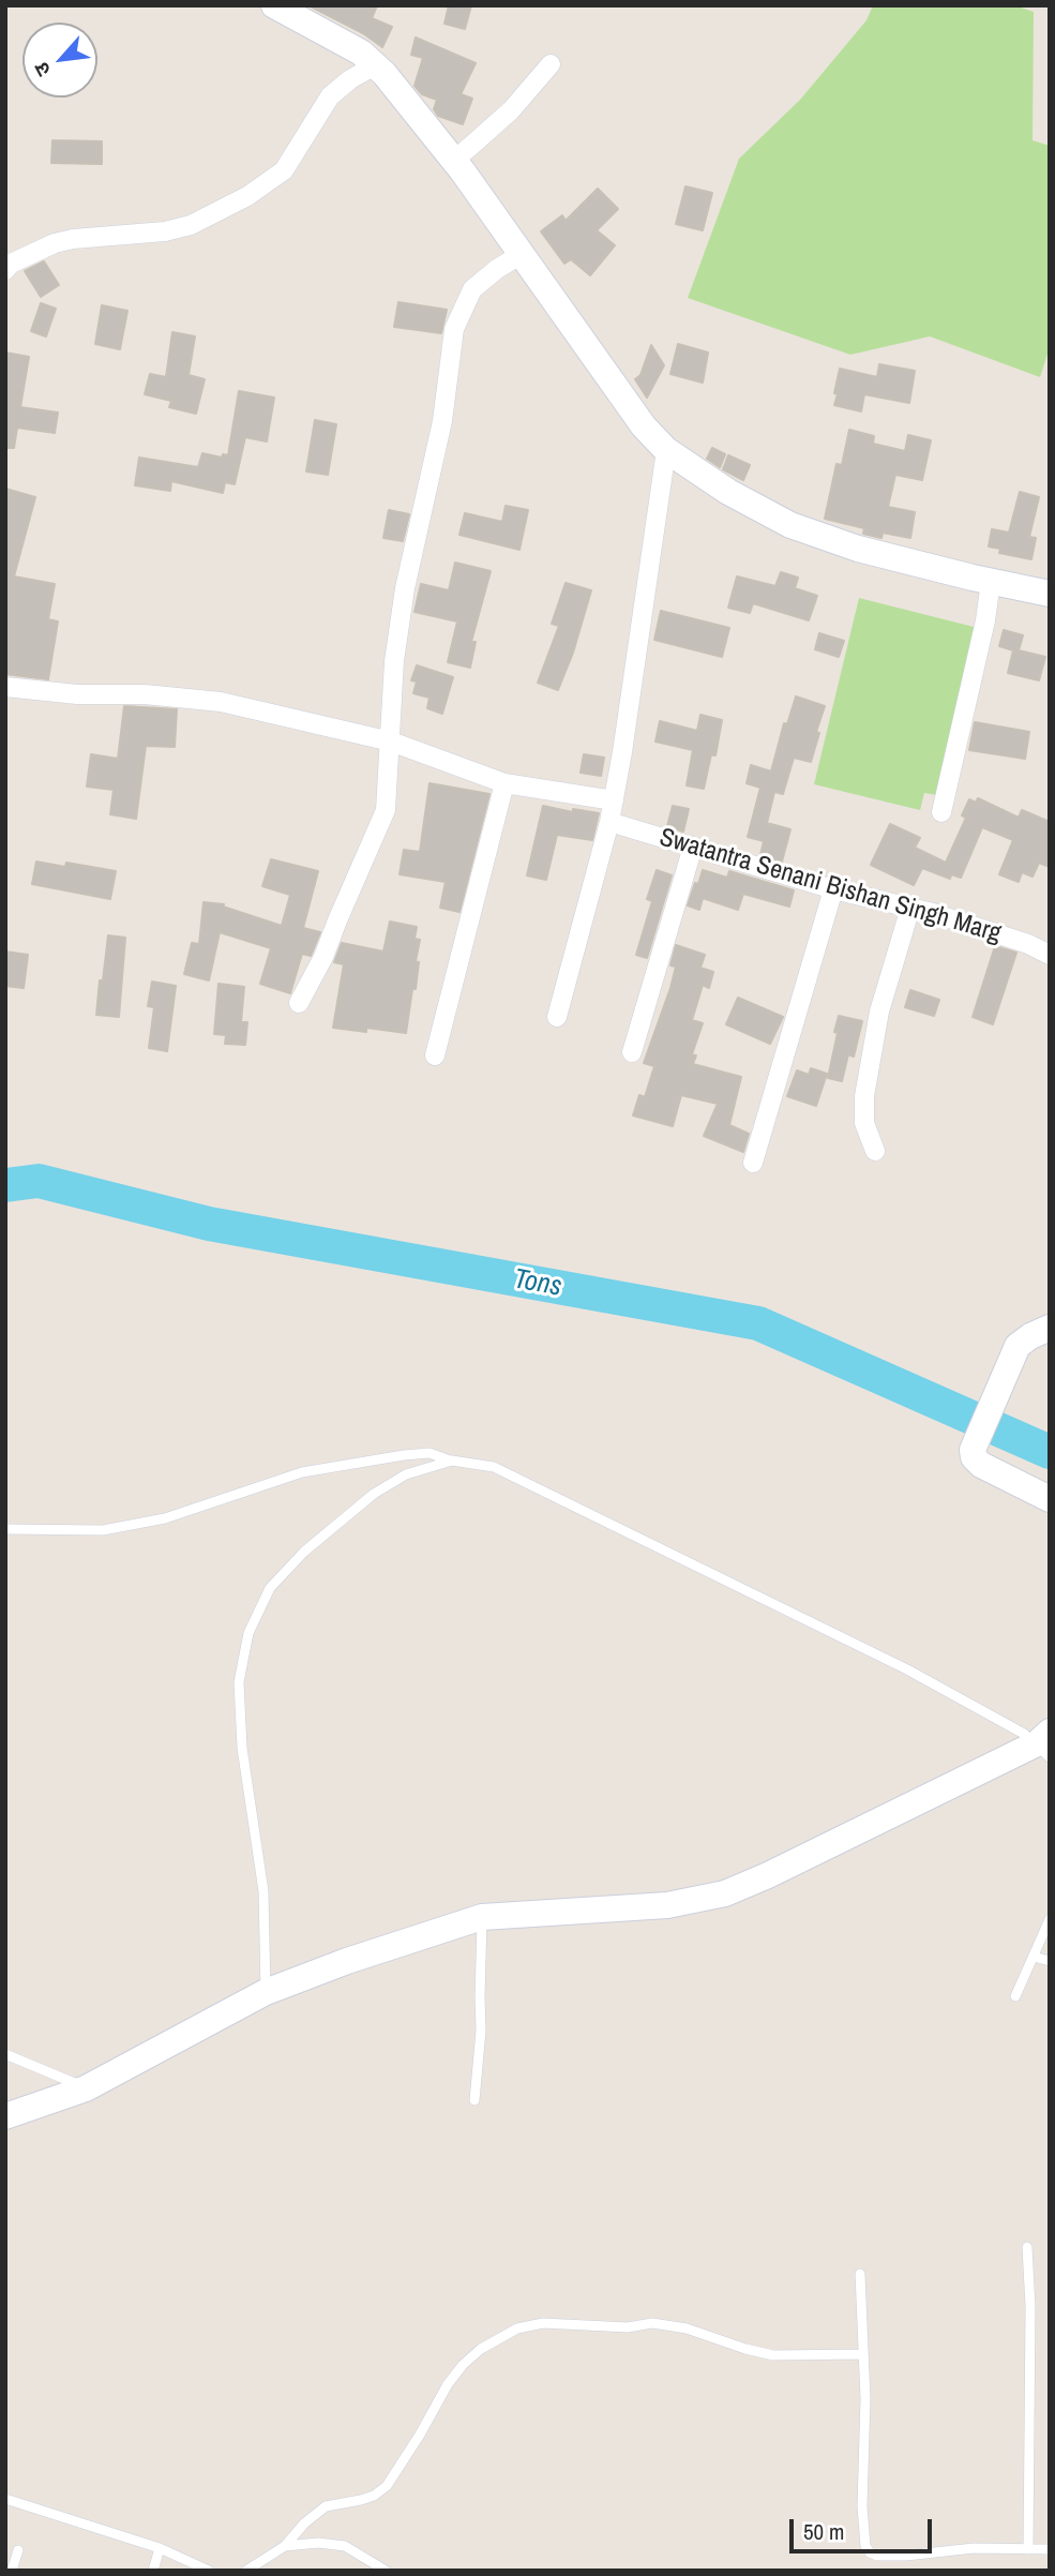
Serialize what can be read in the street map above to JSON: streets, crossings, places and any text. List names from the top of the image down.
{
  "streets": {
    "street": ["Swatantra Senani Bishan Singh Marg"]
  },
  "water": ["Tons"],
  "scale_bar": "50 m",
  "north": "bottom left"
}
